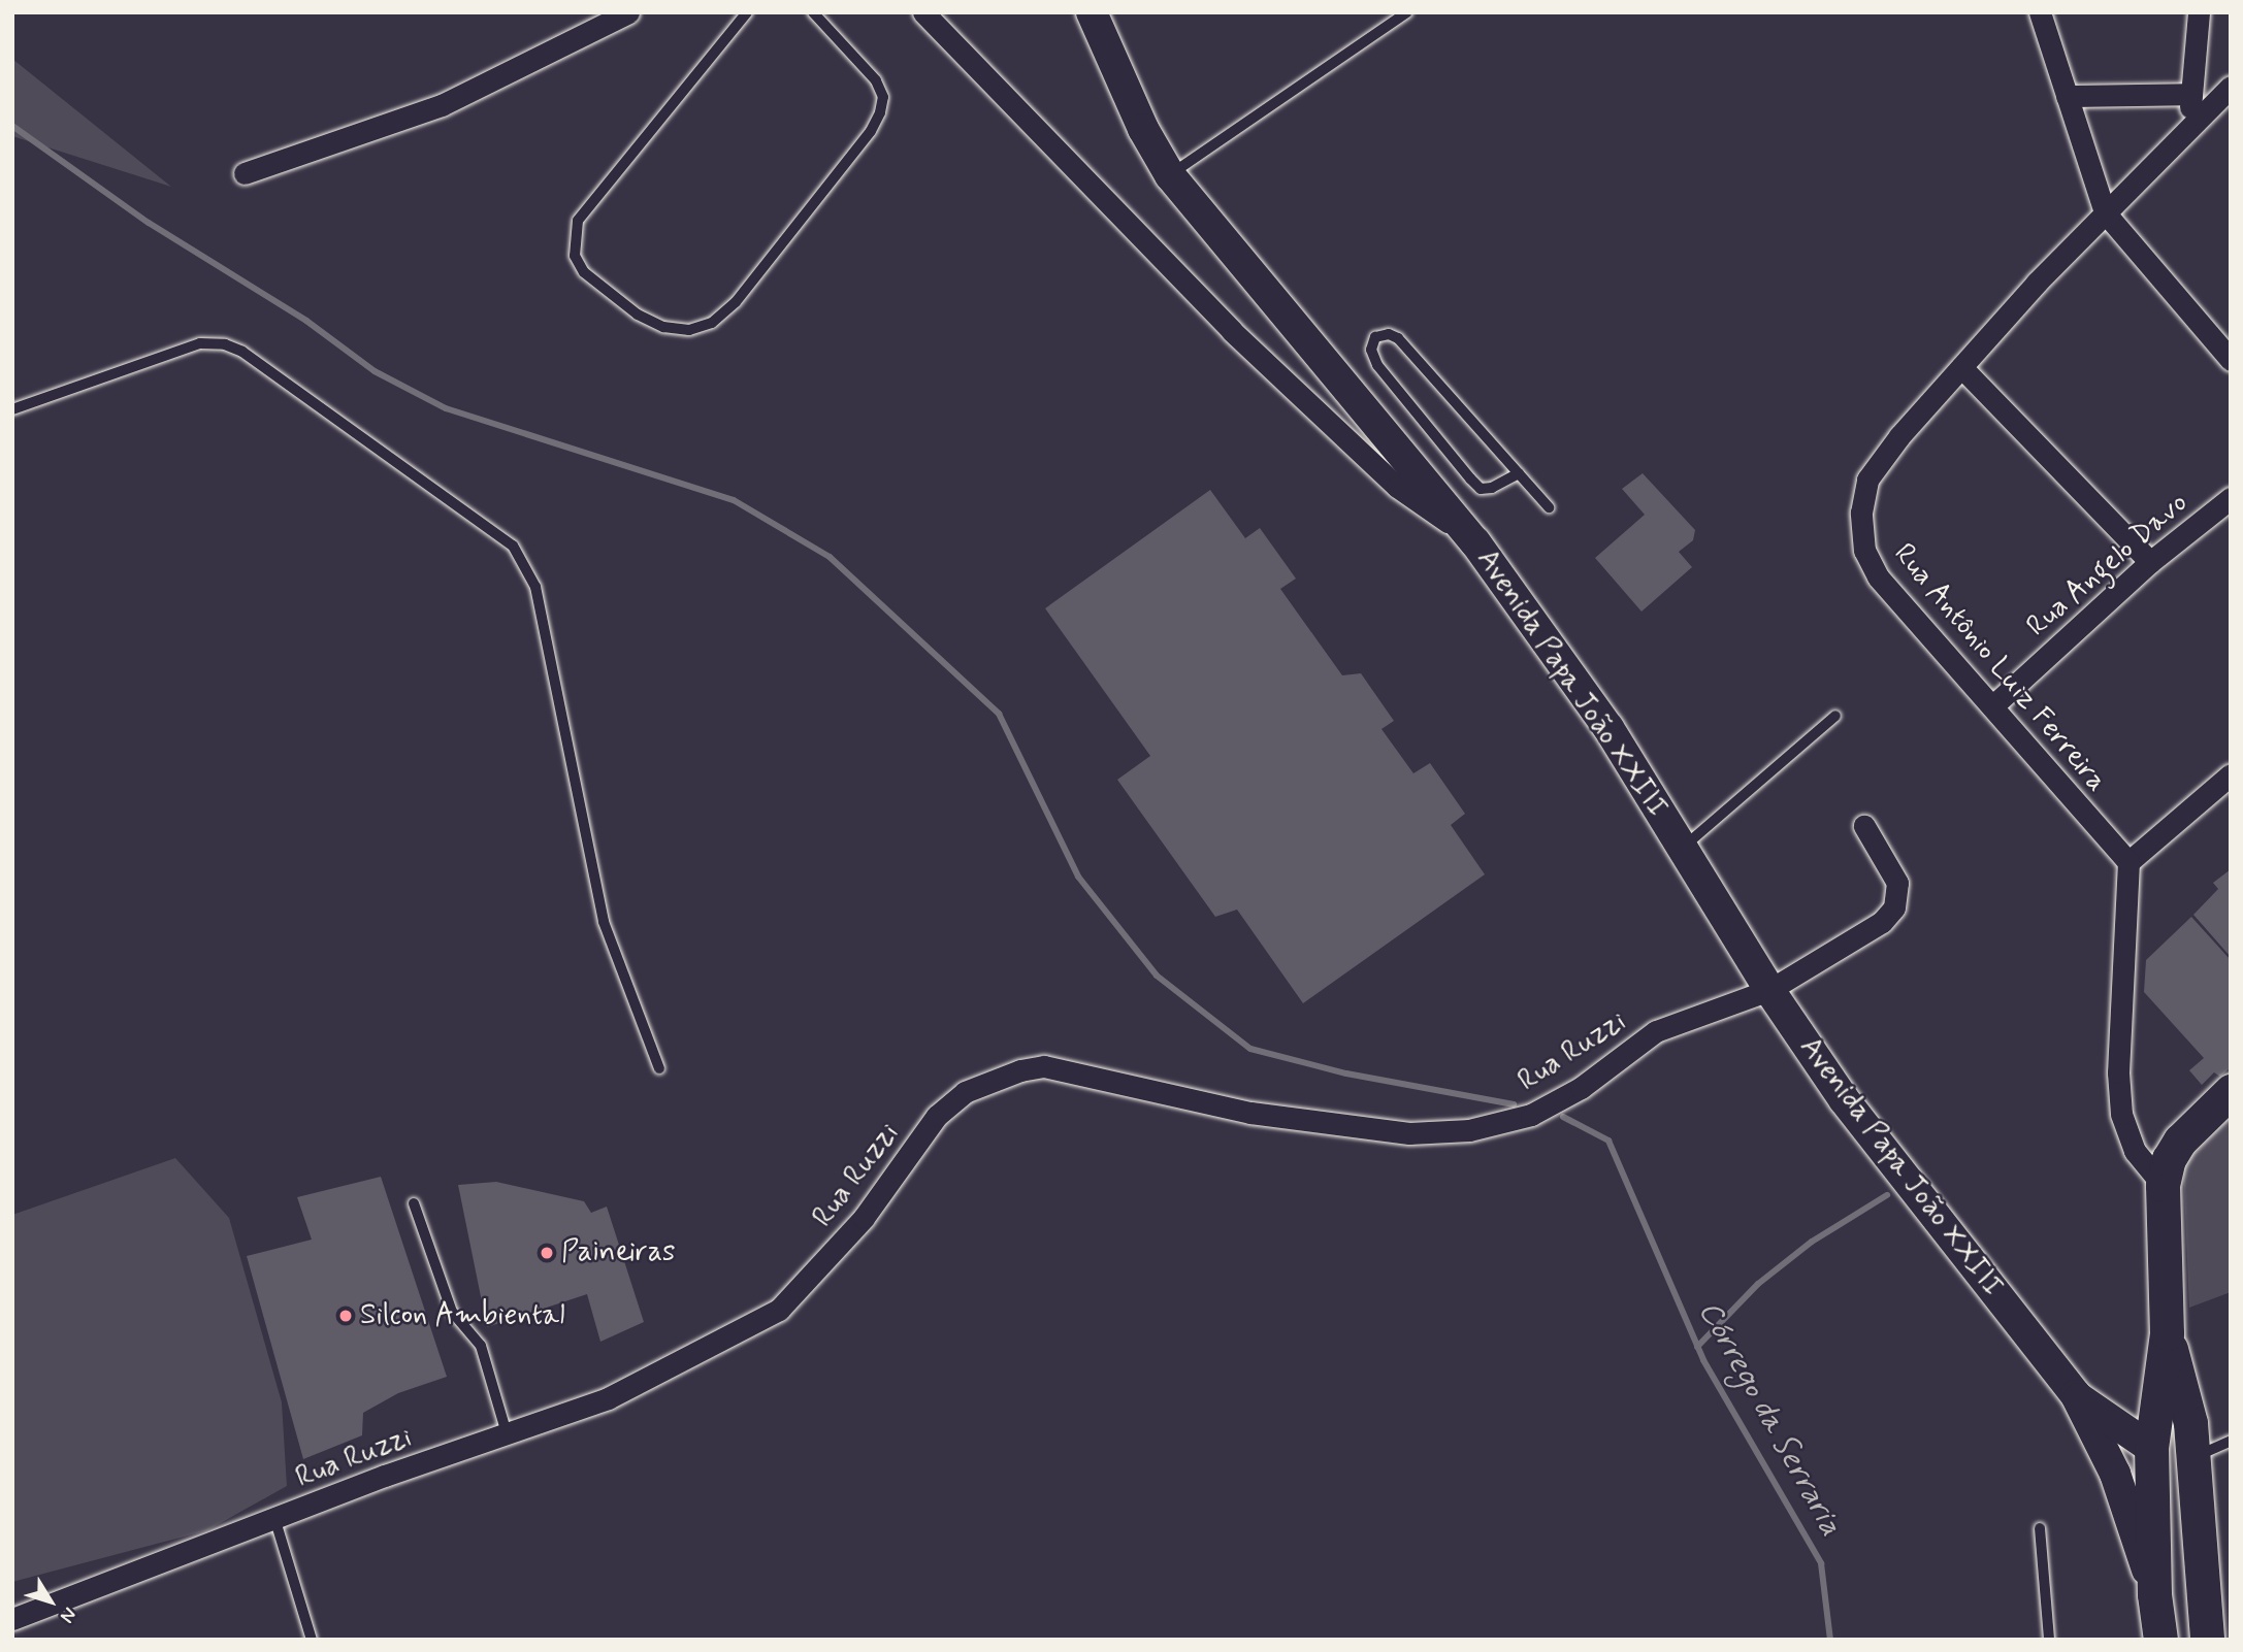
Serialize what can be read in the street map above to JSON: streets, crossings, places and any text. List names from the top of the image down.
{
  "streets": {
    "main road": ["Avenida Papa João XXIII"],
    "street": ["Rua Angelo Davo", "Rua Antônio Luiz Ferreira", "Rua Ruzzi"]
  },
  "crossings": [
    ["Rua Angelo Davo", "Rua Antônio Luiz Ferreira"],
    ["Avenida Papa João XXIII", "Rua Ruzzi"]
  ],
  "water": ["Córrego da Serraria"],
  "places": ["Paineiras", "Silcon Ambiental"],
  "north": "bottom right"
}
